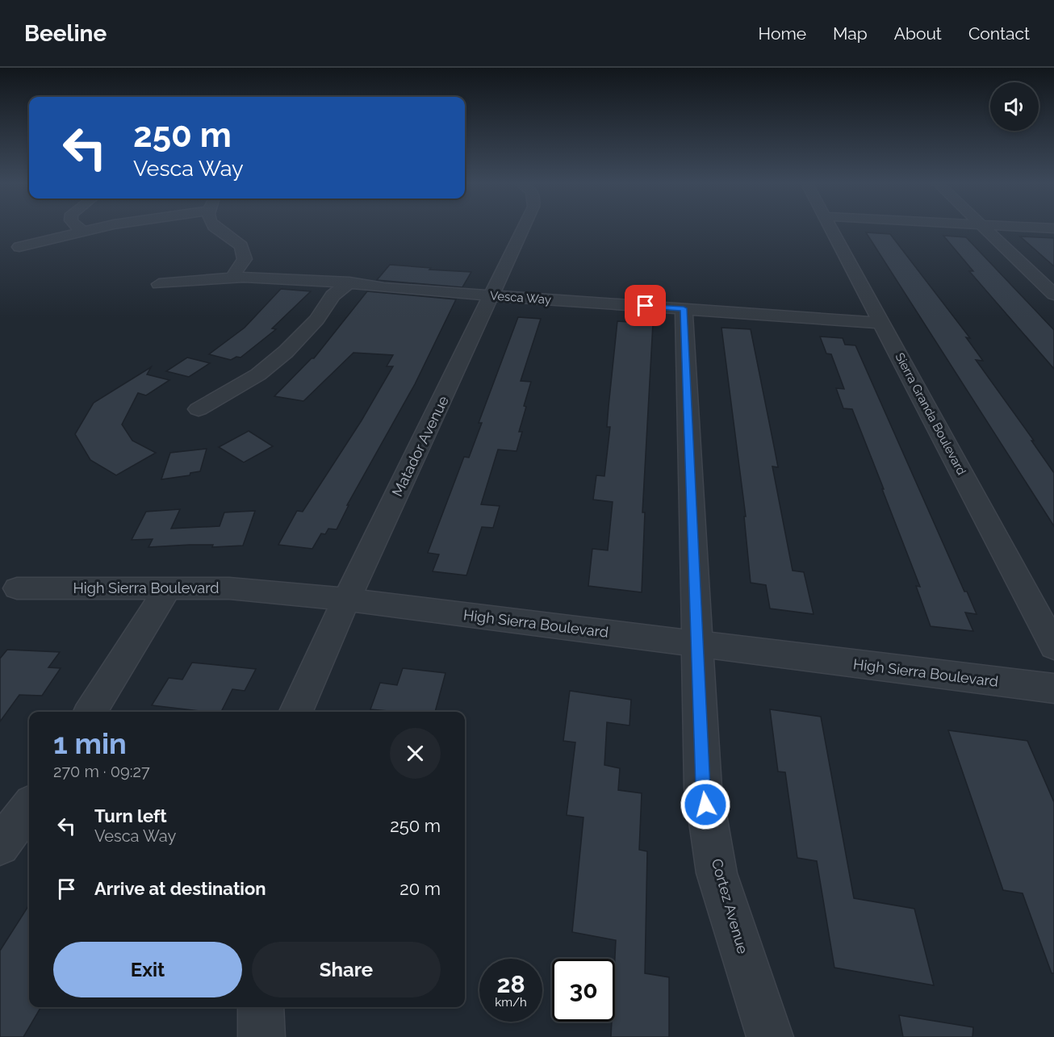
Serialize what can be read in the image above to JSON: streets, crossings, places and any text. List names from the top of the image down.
{
  "streets": {
    "street": [
      "Vesca Way",
      "Sierra Granda Boulevard",
      "Matador Avenue",
      "High Sierra Boulevard",
      "Cortez Avenue"
    ]
  },
  "crossings": [
    ["Vesca Way", "Sierra Granda Boulevard"],
    ["Vesca Way", "Matador Avenue"],
    ["Vesca Way", "Cortez Avenue"],
    ["Matador Avenue", "High Sierra Boulevard"],
    ["High Sierra Boulevard", "Cortez Avenue"]
  ],
  "page": {
    "header": "Beeline",
    "nav": [
      "Home",
      "Map",
      "About",
      "Contact"
    ],
    "turn": ["250 m", "Vesca Way"],
    "heading": ["1 min", "270 m · 09:27"],
    "list": [
      {
        "name": "Turn left",
        "note": "Vesca Way",
        "value": "250 m"
      },
      {
        "name": "Arrive at destination",
        "value": "20 m"
      }
    ],
    "buttons": ["Exit", "Share"],
    "speed": "28 km/h",
    "limit": "30"
  }
}
